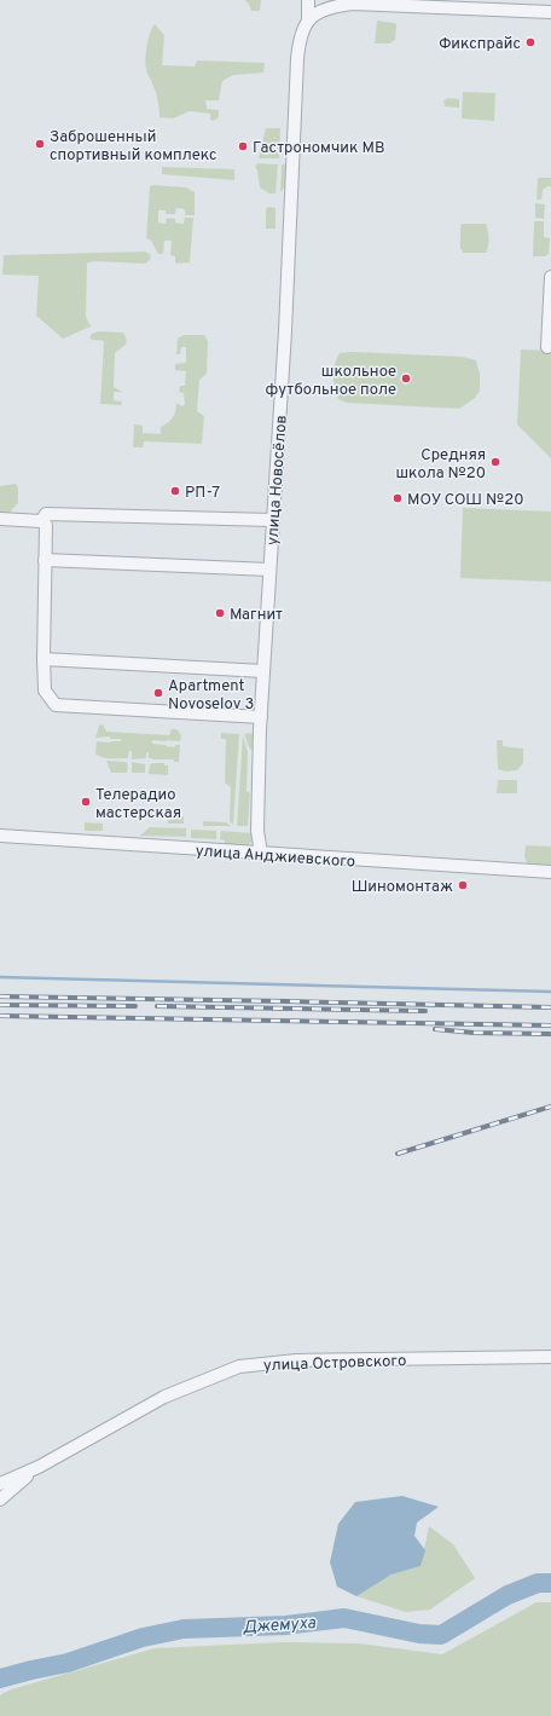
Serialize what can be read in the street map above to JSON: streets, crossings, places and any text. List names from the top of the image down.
{
  "streets": {
    "street": ["улица Новосёлов", "улица Анджиевского", "улица Островского"]
  },
  "crossings": [
    ["улица Новосёлов", "улица Анджиевского"]
  ],
  "water": ["Джемуха"],
  "places": [
    "Фикспрайс",
    "Заброшенный спортивный комплекс",
    "Гастрономчик МВ",
    "школьное футбольное поле",
    "Средняя школа №20",
    "РП-7",
    "МОУ СОШ №20",
    "Магнит",
    "Apartment Novoselov 3",
    "Телерадио мастерская",
    "Шиномонтаж"
  ]
}
